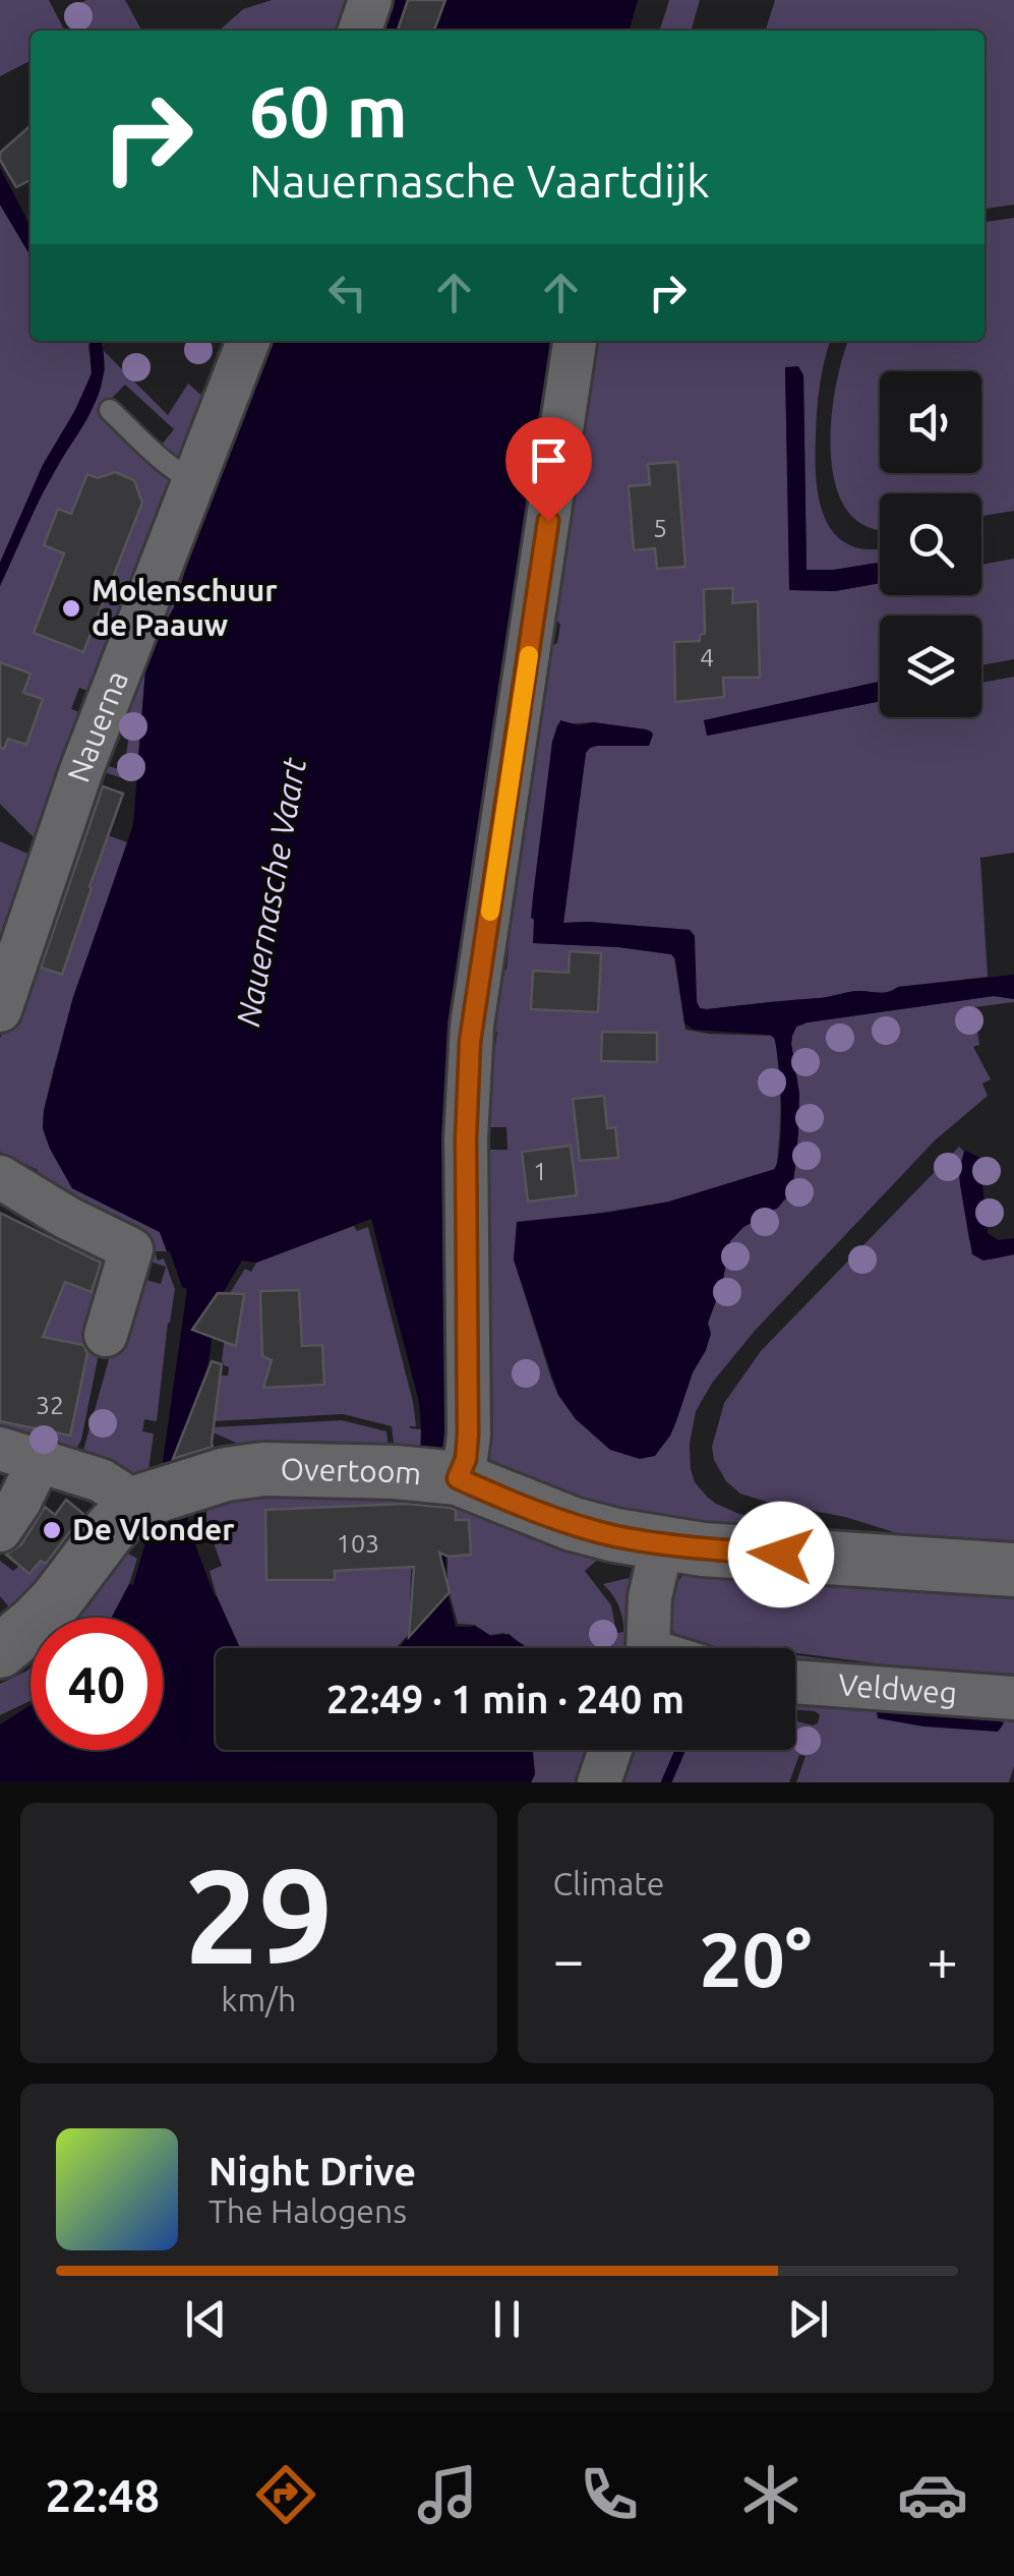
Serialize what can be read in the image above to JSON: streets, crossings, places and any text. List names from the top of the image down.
{
  "streets": {
    "street": ["Nauerna", "Overtoom", "Veldweg"]
  },
  "water": ["Nauernasche Vaart"],
  "places": ["Molenschuur de Paauw", "De Vlonder"],
  "house_numbers": [
    "5",
    "4",
    "1",
    "32",
    "103"
  ],
  "page": {
    "turn": ["60 m", "Nauernasche Vaartdijk"],
    "limit": "40",
    "trip": "22:49 · 1 min · 240 m",
    "tile": [
      ["29", "km/h"],
      "Climate"
    ],
    "heat": ["−", "20°", "+"],
    "song": ["Night Drive", "The Halogens"],
    "tabs": "22:48"
  }
}
